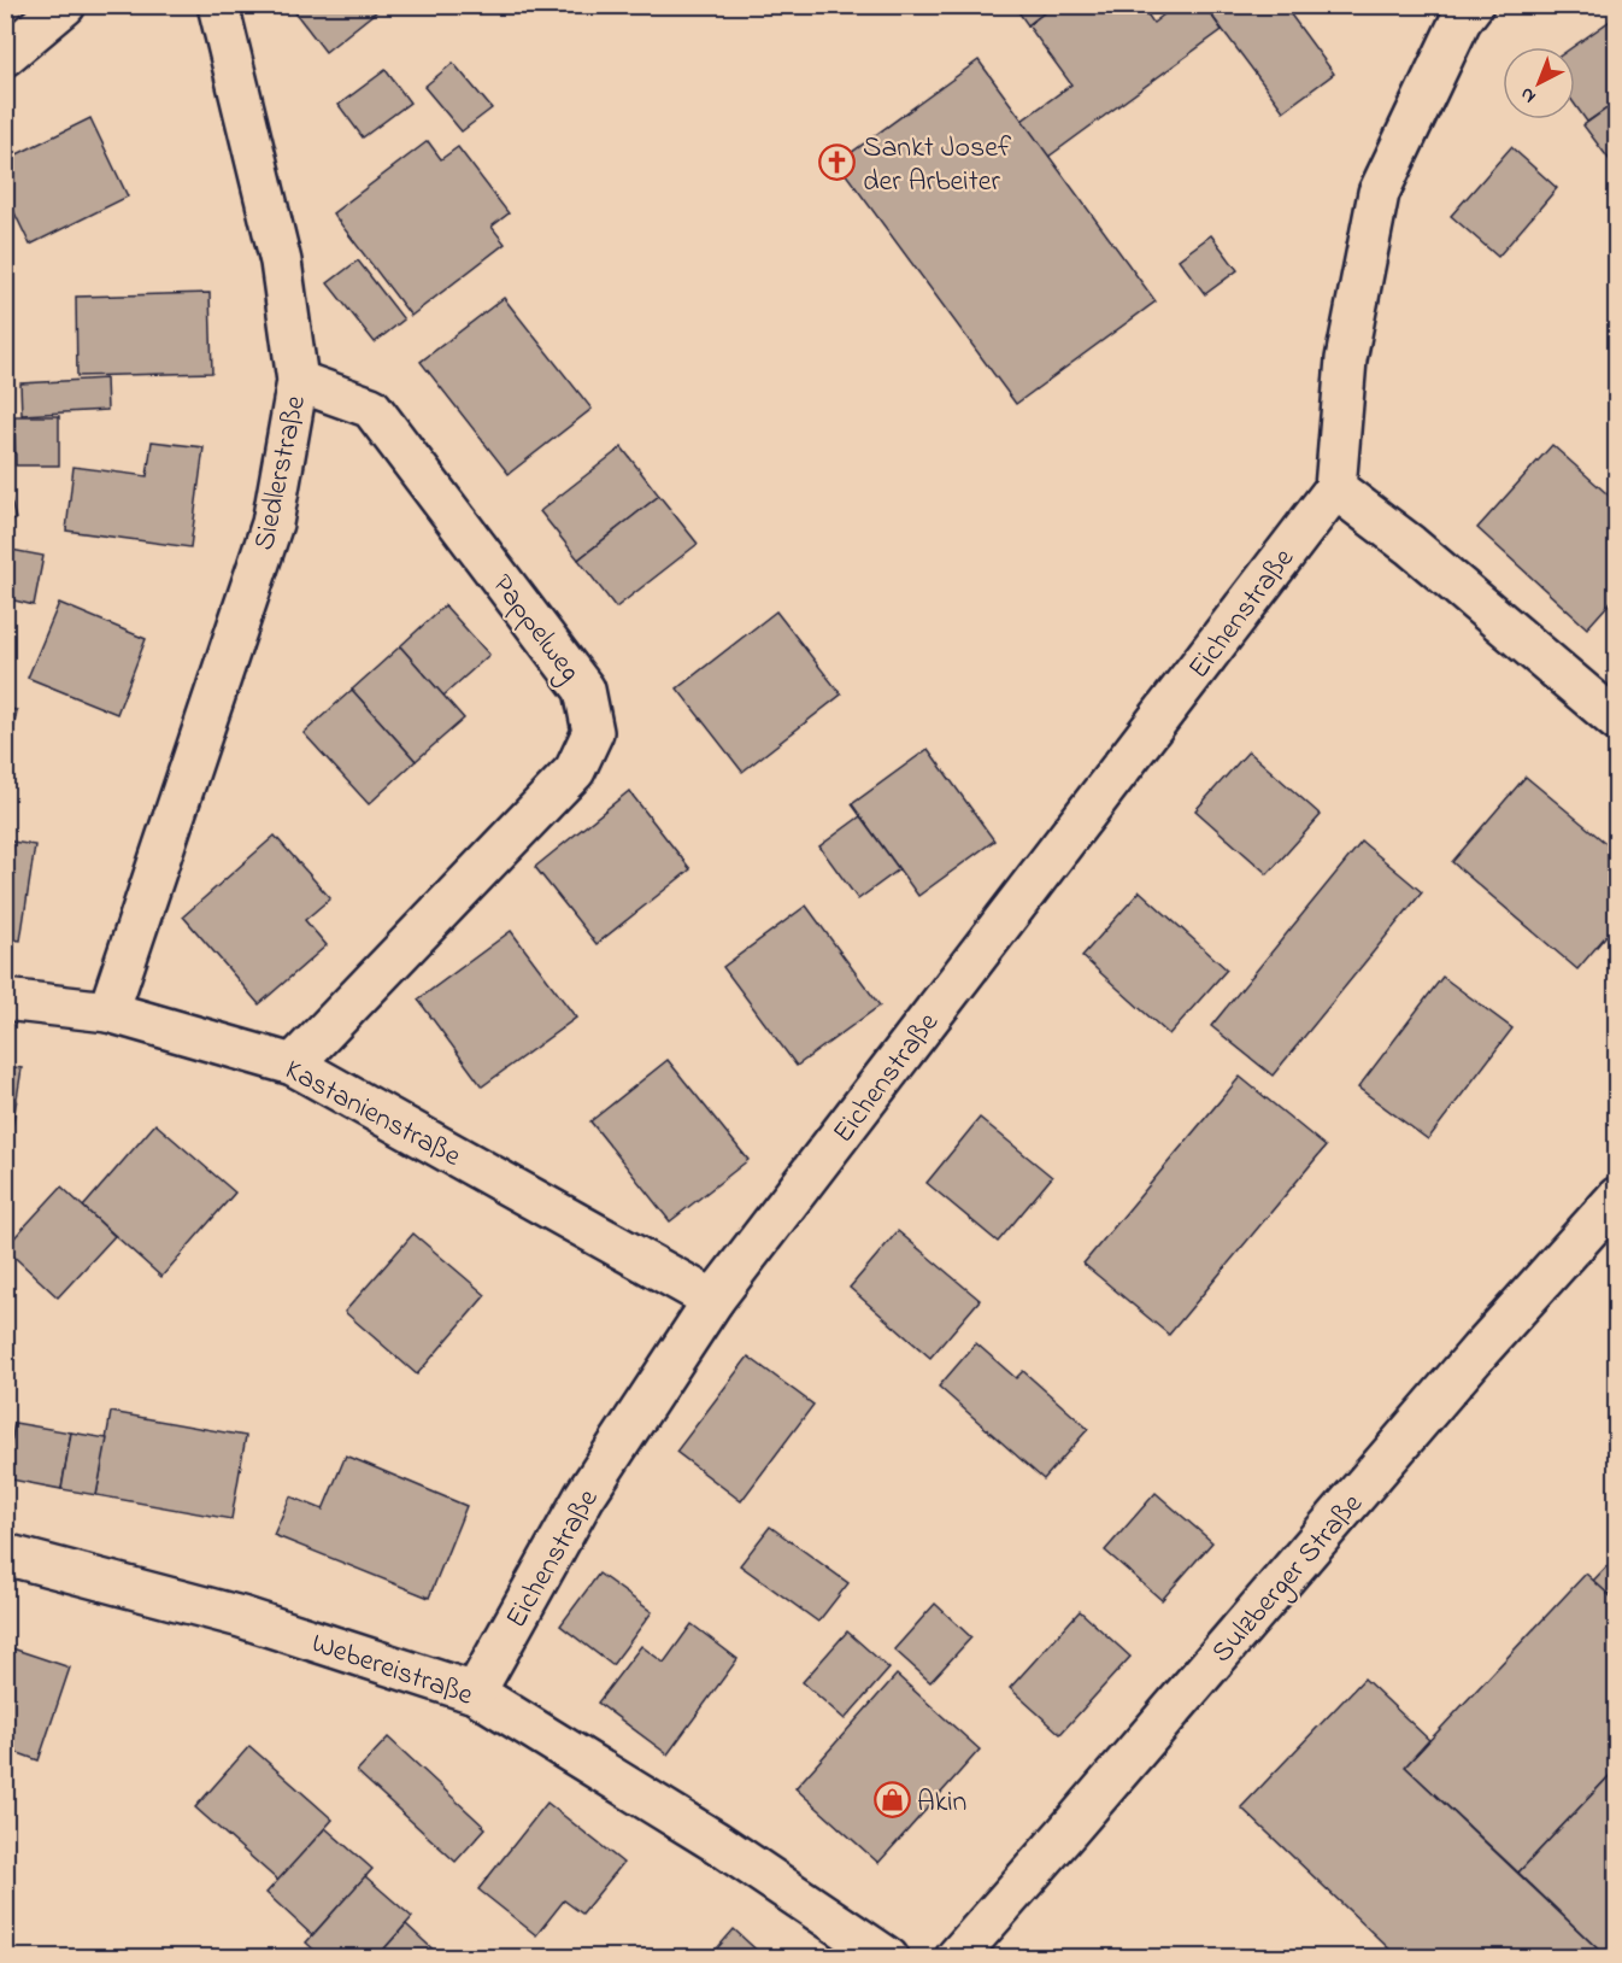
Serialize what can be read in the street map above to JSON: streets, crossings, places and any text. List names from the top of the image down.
{
  "streets": {
    "street": [
      "Siedlerstraße",
      "Eichenstraße",
      "Pappelweg",
      "Kastanienstraße",
      "Sulzberger Straße",
      "Webereistraße"
    ]
  },
  "crossings": [
    ["Siedlerstraße", "Pappelweg"],
    ["Siedlerstraße", "Kastanienstraße"],
    ["Eichenstraße", "Kastanienstraße"],
    ["Eichenstraße", "Webereistraße"],
    ["Pappelweg", "Kastanienstraße"]
  ],
  "places": {
    "church": ["Sankt Josef der Arbeiter"],
    "shop": ["Akin"]
  },
  "north": "bottom left"
}
